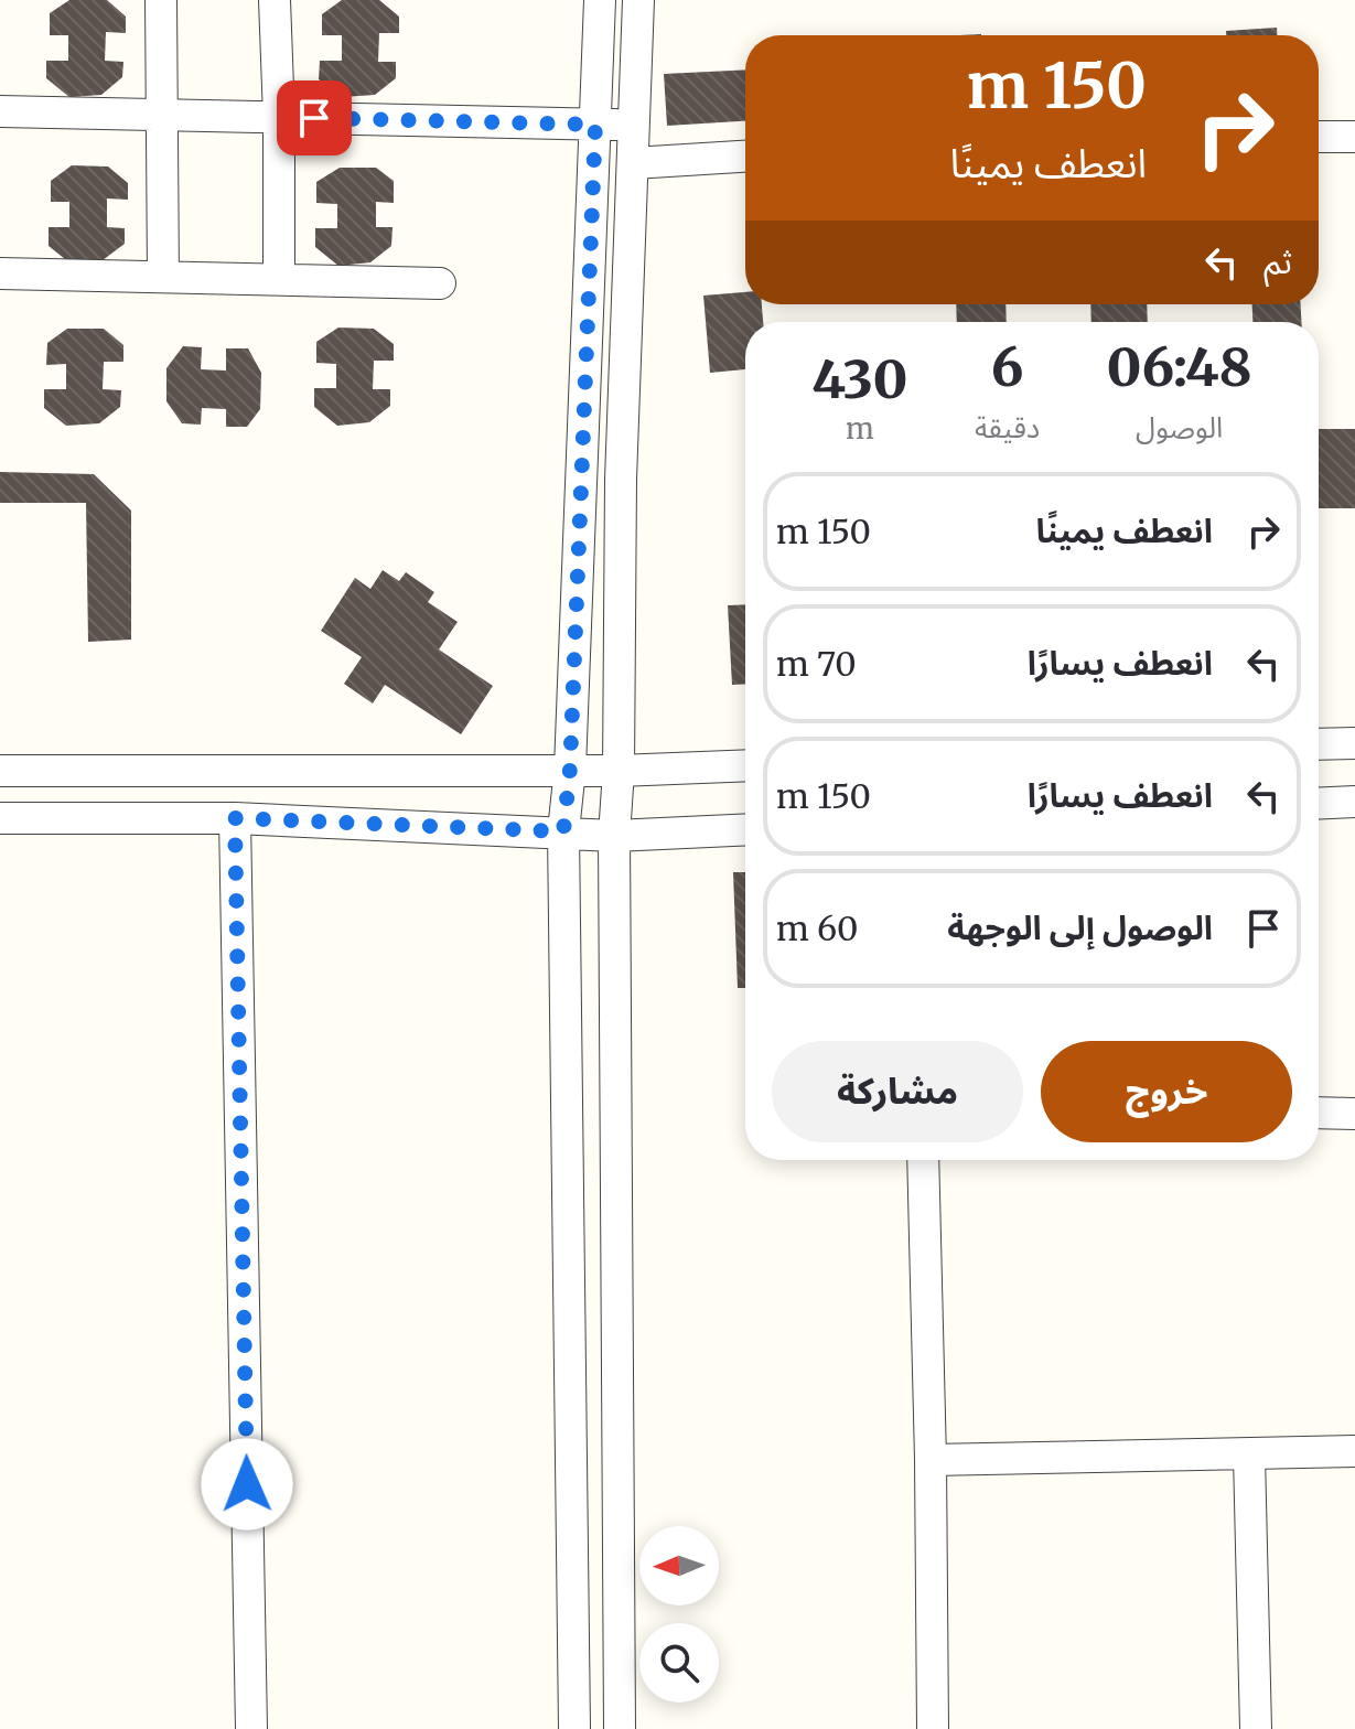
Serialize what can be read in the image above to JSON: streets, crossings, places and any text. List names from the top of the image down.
{
  "north": "left",
  "page": {
    "turn": ["150 m", "انعطف يمينًا"],
    "then": "ثم",
    "eta": [
      "06:48",
      "الوصول",
      "6",
      "دقيقة",
      "430",
      "m"
    ],
    "list": [
      {
        "name": "انعطف يمينًا",
        "value": "150 m"
      },
      {
        "name": "انعطف يسارًا",
        "value": "70 m"
      },
      {
        "name": "انعطف يسارًا",
        "value": "150 m"
      },
      {
        "name": "الوصول إلى الوجهة",
        "value": "60 m"
      }
    ],
    "buttons": ["خروج", "مشاركة"]
  }
}
